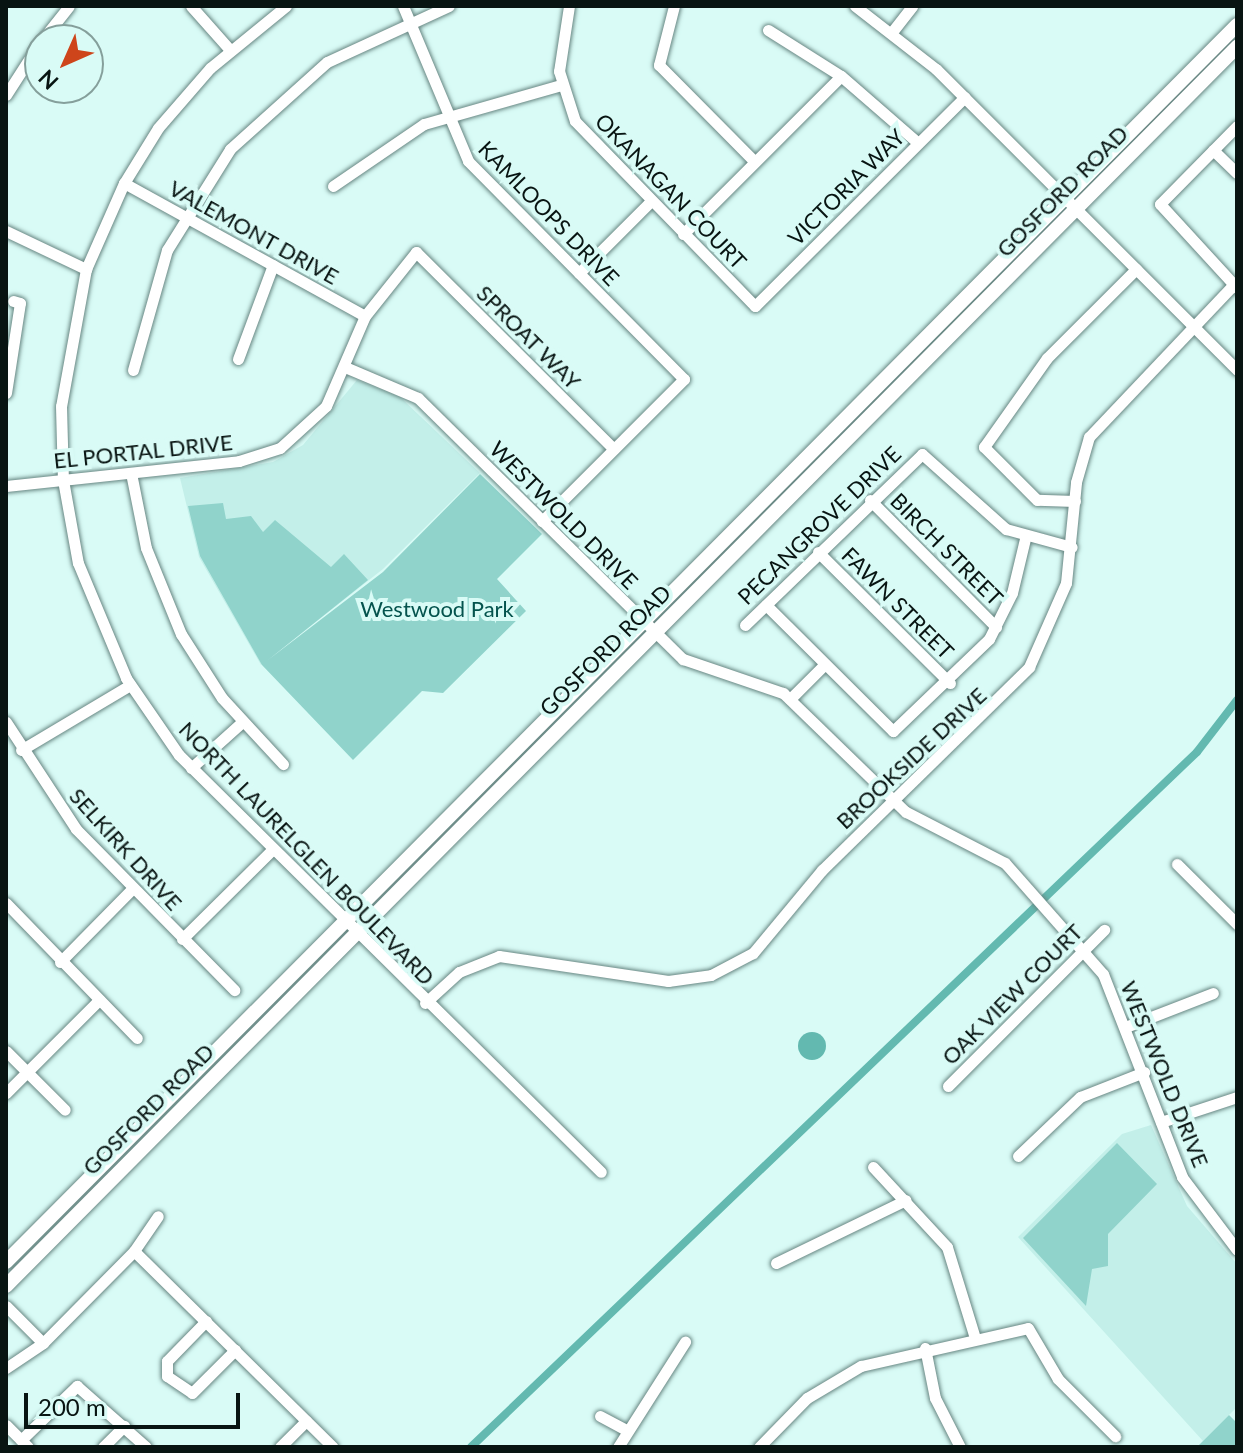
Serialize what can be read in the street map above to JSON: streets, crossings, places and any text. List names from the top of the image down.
{
  "streets": {
    "main road": ["GOSFORD ROAD"],
    "street": [
      "VICTORIA WAY",
      "OKANAGAN COURT",
      "KAMLOOPS DRIVE",
      "VALEMONT DRIVE",
      "SPROAT WAY",
      "EL PORTAL DRIVE",
      "WESTWOLD DRIVE",
      "PECANGROVE DRIVE",
      "BIRCH STREET",
      "FAWN STREET",
      "BROOKSIDE DRIVE",
      "SELKIRK DRIVE",
      "NORTH LAURELGLEN BOULEVARD",
      "OAK VIEW COURT"
    ]
  },
  "crossings": [
    ["VICTORIA WAY", "OKANAGAN COURT"],
    ["GOSFORD ROAD", "WESTWOLD DRIVE"],
    ["GOSFORD ROAD", "NORTH LAURELGLEN BOULEVARD"],
    ["KAMLOOPS DRIVE", "SPROAT WAY"],
    ["VALEMONT DRIVE", "EL PORTAL DRIVE"],
    ["VALEMONT DRIVE", "NORTH LAURELGLEN BOULEVARD"],
    ["SPROAT WAY", "EL PORTAL DRIVE"],
    ["EL PORTAL DRIVE", "WESTWOLD DRIVE"],
    ["EL PORTAL DRIVE", "NORTH LAURELGLEN BOULEVARD"],
    ["WESTWOLD DRIVE", "BROOKSIDE DRIVE"],
    ["WESTWOLD DRIVE", "OAK VIEW COURT"],
    ["PECANGROVE DRIVE", "BIRCH STREET"],
    ["PECANGROVE DRIVE", "FAWN STREET"],
    ["BROOKSIDE DRIVE", "NORTH LAURELGLEN BOULEVARD"]
  ],
  "parks": ["Westwood Park"],
  "scale_bar": "200 m",
  "north": "bottom left"
}
